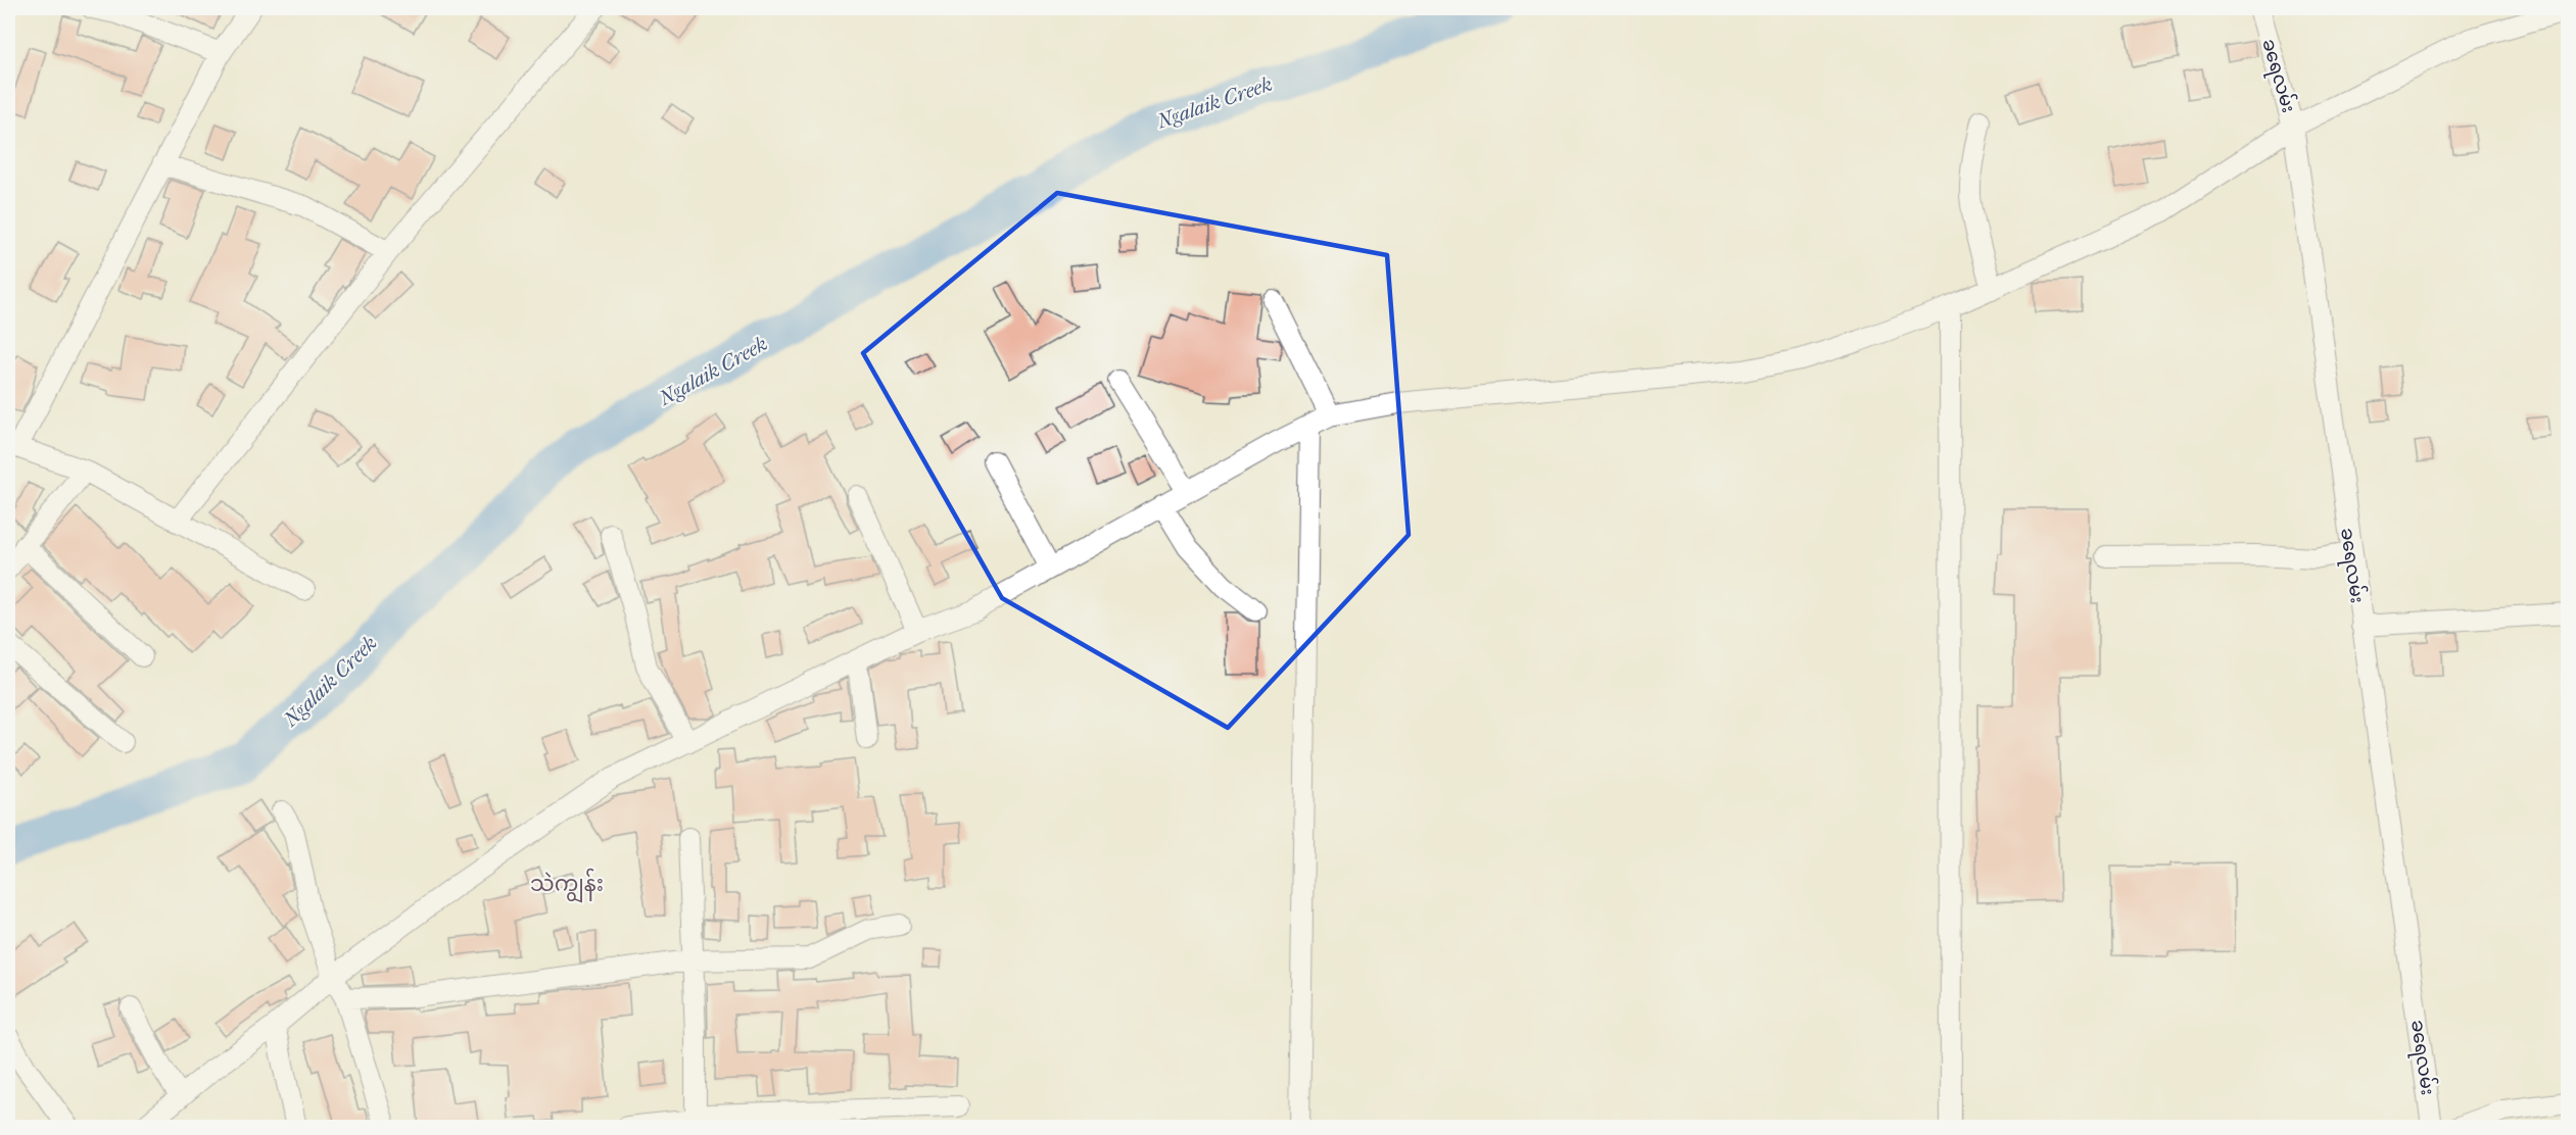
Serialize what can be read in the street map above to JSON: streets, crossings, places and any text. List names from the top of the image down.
{
  "streets": {
    "street": ["ခရေလမ်း"]
  },
  "districts": ["သဲကျွန်း"],
  "water": ["Ngalaik Creek"]
}
